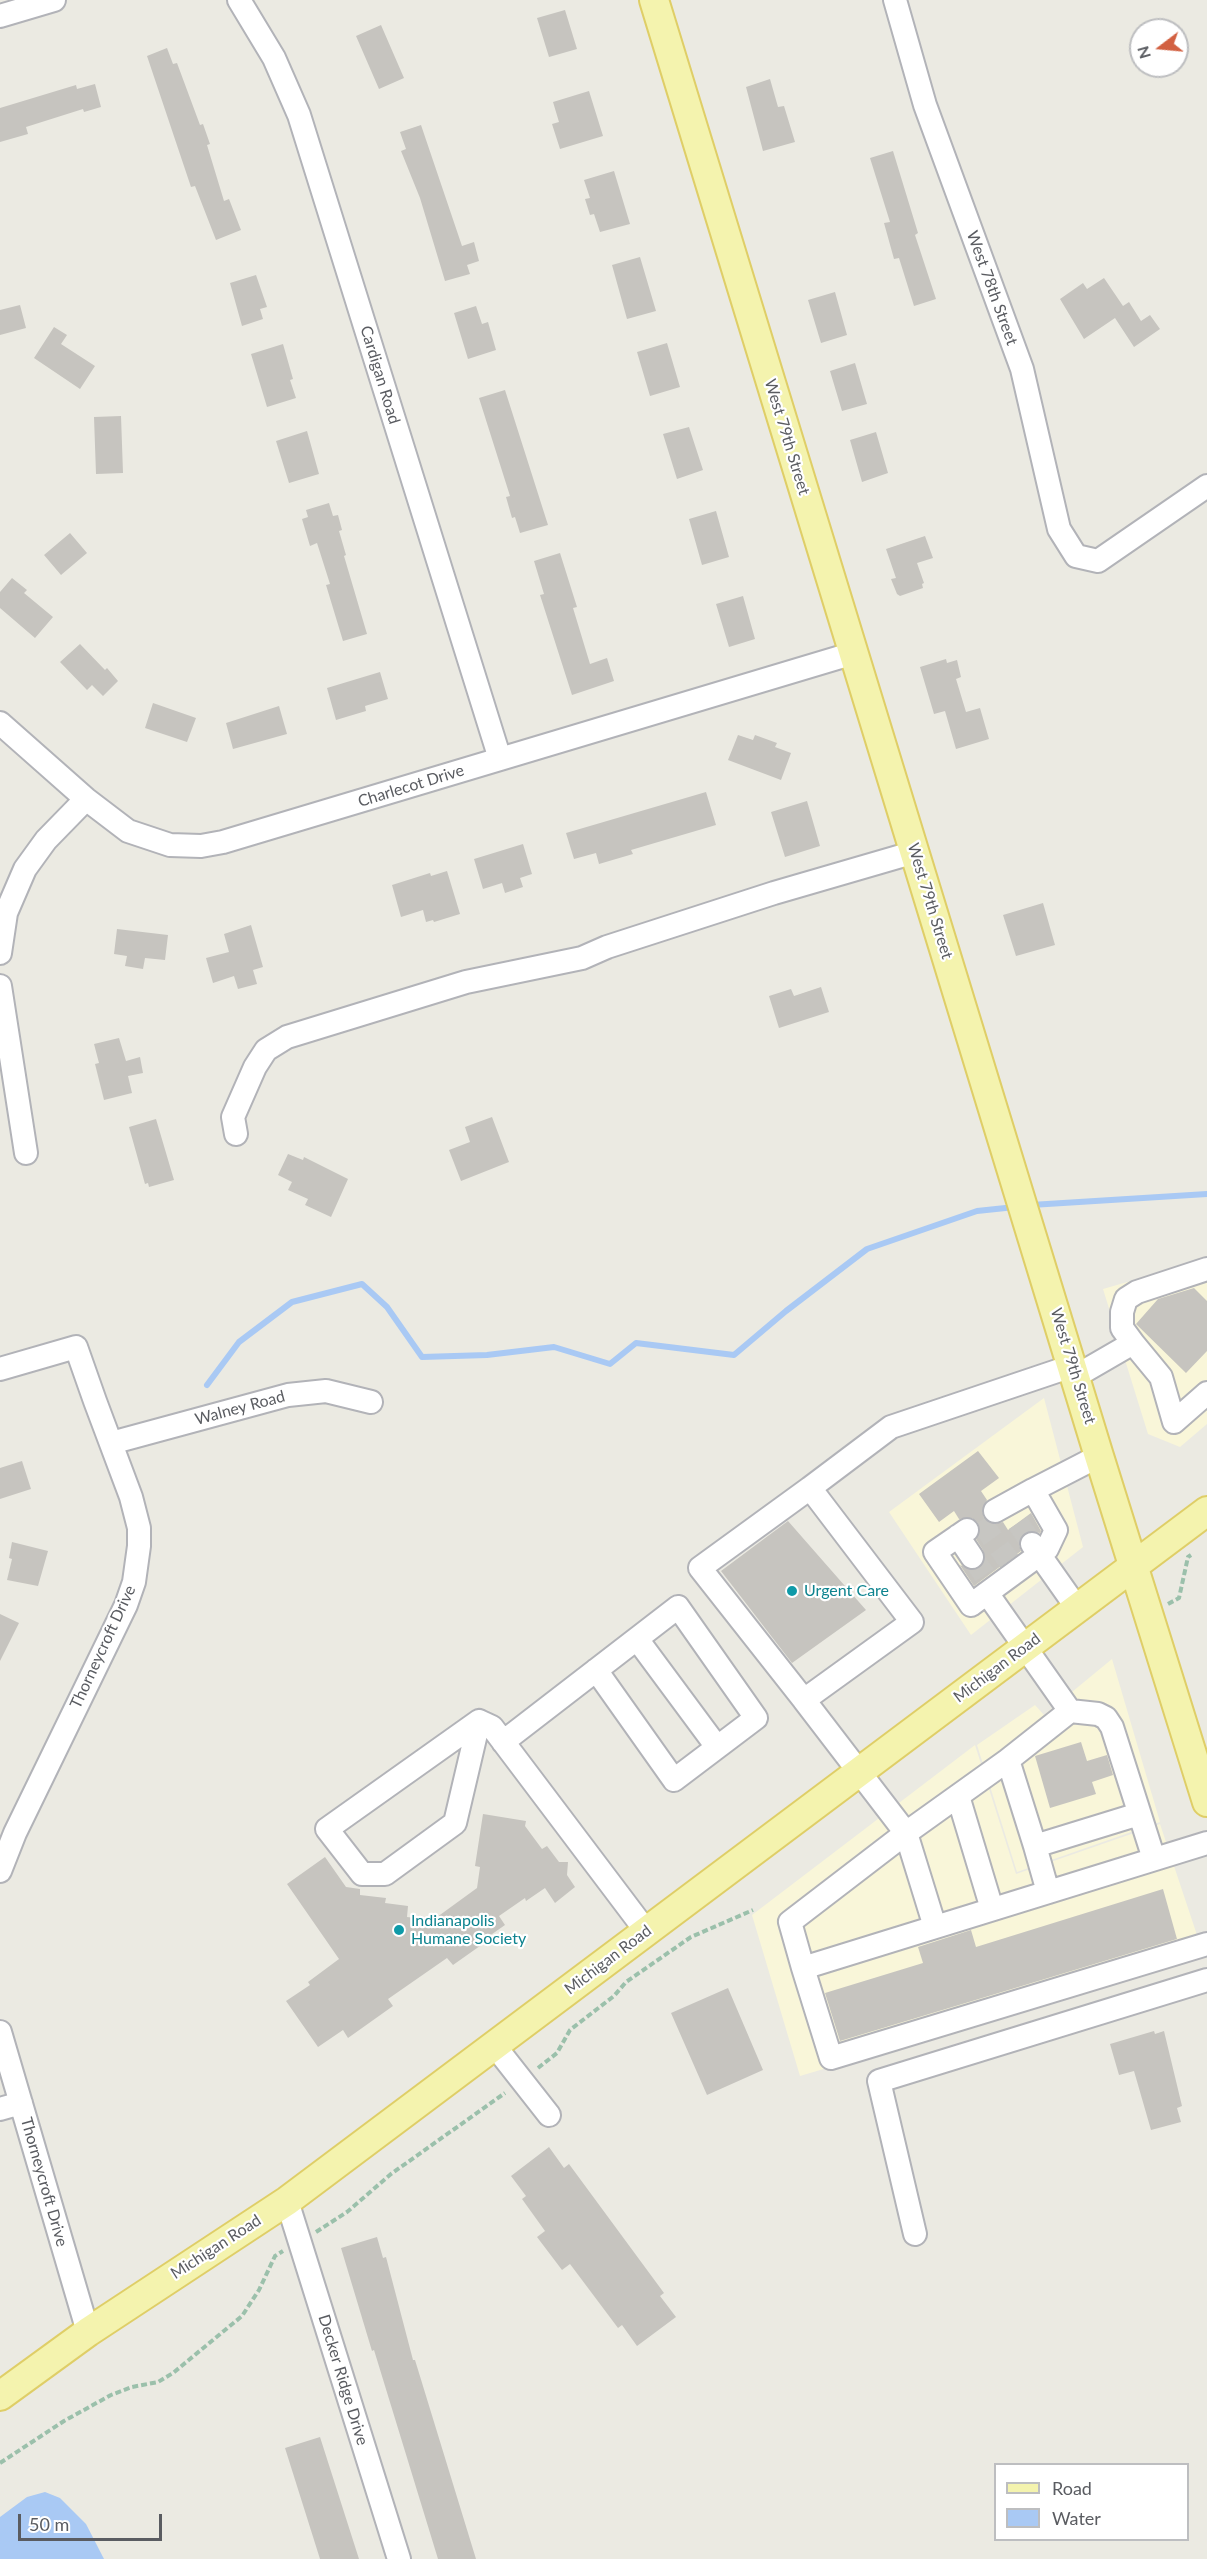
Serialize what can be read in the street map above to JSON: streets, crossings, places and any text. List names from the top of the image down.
{
  "streets": {
    "main road": ["West 79th Street", "Michigan Road"],
    "street": [
      "West 78th Street",
      "Cardigan Road",
      "Charlecot Drive",
      "Walney Road",
      "Thorneycroft Drive",
      "Decker Ridge Drive"
    ]
  },
  "crossings": [
    ["Cardigan Road", "Charlecot Drive"],
    ["West 79th Street", "Charlecot Drive"],
    ["West 79th Street", "Michigan Road"],
    ["Walney Road", "Thorneycroft Drive"],
    ["Thorneycroft Drive", "Michigan Road"],
    ["Michigan Road", "Decker Ridge Drive"]
  ],
  "places": ["Urgent Care", "Indianapolis Humane Society"],
  "legend": ["Road", "Water"],
  "scale_bar": "50 m",
  "north": "left"
}
